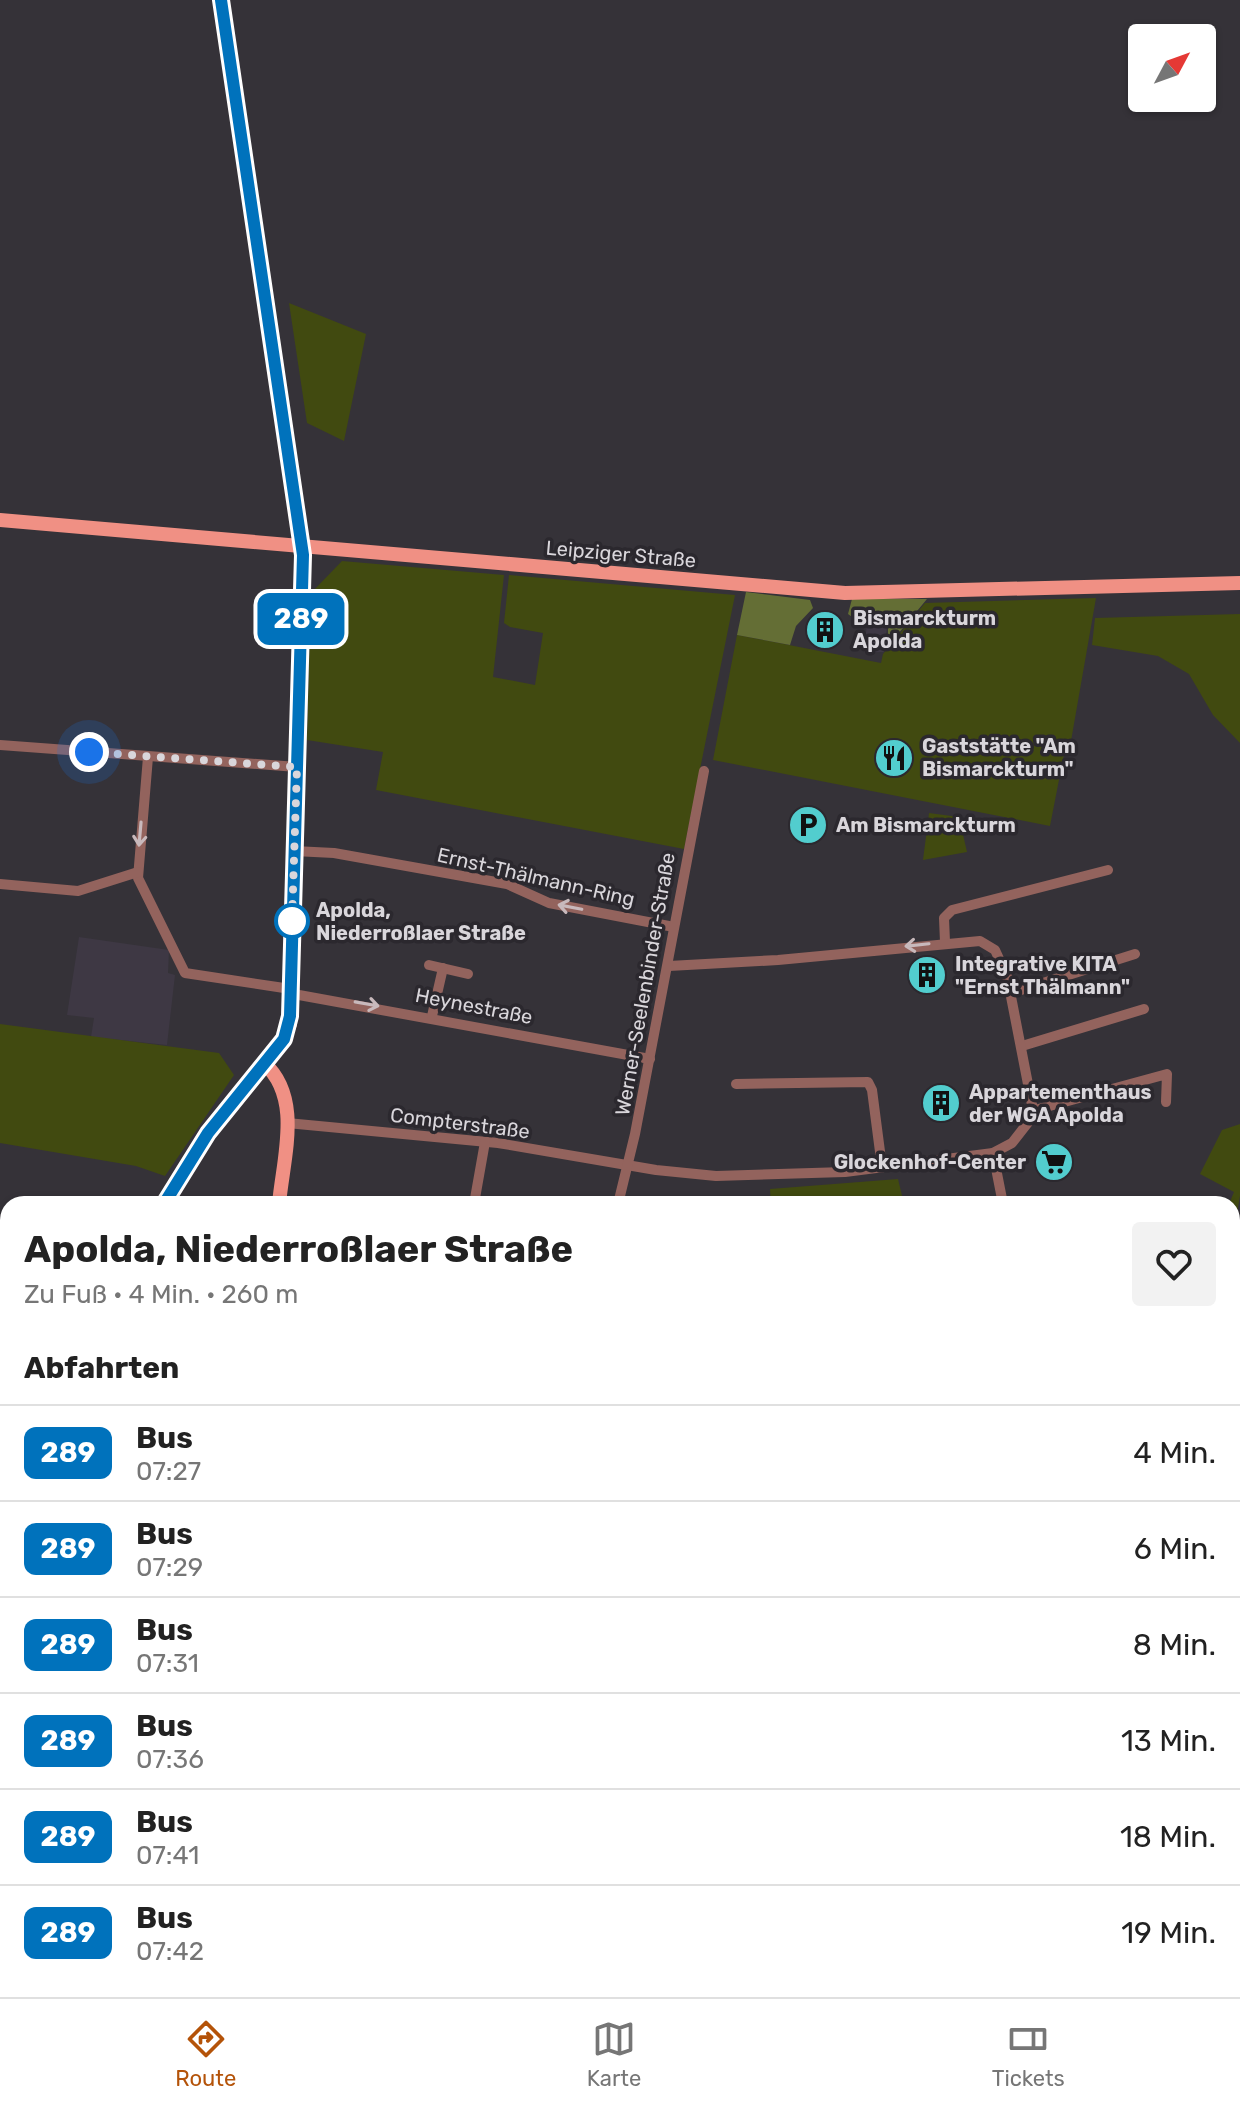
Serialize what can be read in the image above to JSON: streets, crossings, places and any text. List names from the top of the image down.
{
  "streets": {
    "main road": ["Leipziger Straße"],
    "street": [
      "Ernst-Thälmann-Ring",
      "Werner-Seelenbinder-Straße",
      "Heynestraße",
      "Compterstraße"
    ]
  },
  "crossings": [
    ["Ernst-Thälmann-Ring", "Werner-Seelenbinder-Straße"],
    ["Werner-Seelenbinder-Straße", "Heynestraße"],
    ["Werner-Seelenbinder-Straße", "Compterstraße"]
  ],
  "one_way": ["Ernst-Thälmann-Ring"],
  "places": {
    "building": ["Bismarckturm Apolda", "Integrative KITA \"Ernst Thälmann\"", "Appartementhaus der WGA Apolda"],
    "restaurant": ["Gaststätte \"Am Bismarckturm\""],
    "parking": ["Am Bismarckturm"],
    "other": ["Apolda, Niederroßlaer Straße"],
    "supermarket": ["Glockenhof-Center"]
  },
  "lines": ["bus line 289"],
  "north": "top right",
  "page": {
    "on_map": "289",
    "heading": [
      ["Apolda, Niederroßlaer Straße", "Zu Fuß · 4 Min. · 260 m"],
      "Abfahrten"
    ],
    "list": [
      {
        "mark": "289",
        "name": "Bus",
        "note": "07:27",
        "value": "4 Min."
      },
      {
        "mark": "289",
        "name": "Bus",
        "note": "07:29",
        "value": "6 Min."
      },
      {
        "mark": "289",
        "name": "Bus",
        "note": "07:31",
        "value": "8 Min."
      },
      {
        "mark": "289",
        "name": "Bus",
        "note": "07:36",
        "value": "13 Min."
      },
      {
        "mark": "289",
        "name": "Bus",
        "note": "07:41",
        "value": "18 Min."
      },
      {
        "mark": "289",
        "name": "Bus",
        "note": "07:42",
        "value": "19 Min."
      }
    ],
    "tabs": ["Route", "Karte", "Tickets"]
  }
}
